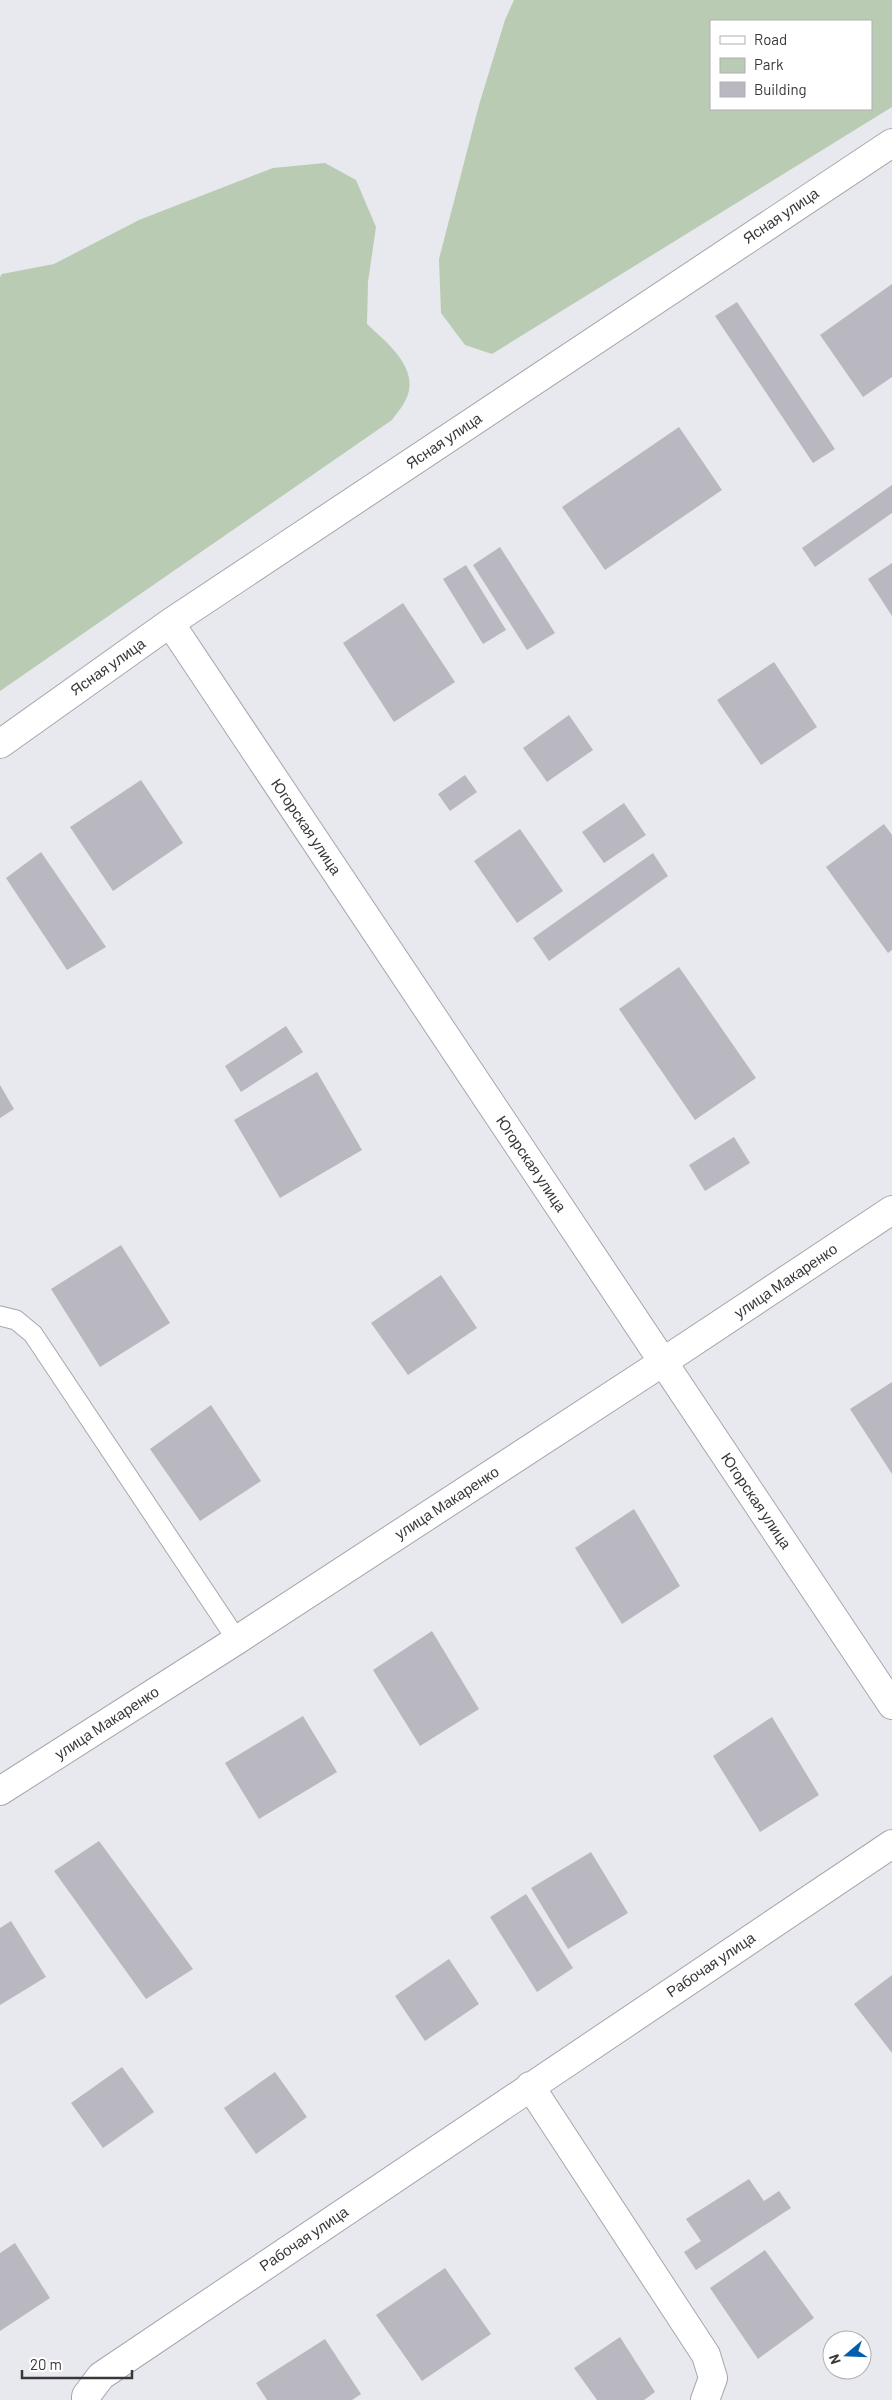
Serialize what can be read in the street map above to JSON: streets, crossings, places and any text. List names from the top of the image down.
{
  "streets": {
    "street": [
      "Ясная улица",
      "Югорская улица",
      "улица Макаренко",
      "Рабочая улица"
    ]
  },
  "crossings": [
    ["Ясная улица", "Югорская улица"],
    ["Югорская улица", "улица Макаренко"]
  ],
  "legend": ["Road", "Park", "Building"],
  "scale_bar": "20 m",
  "north": "left"
}
